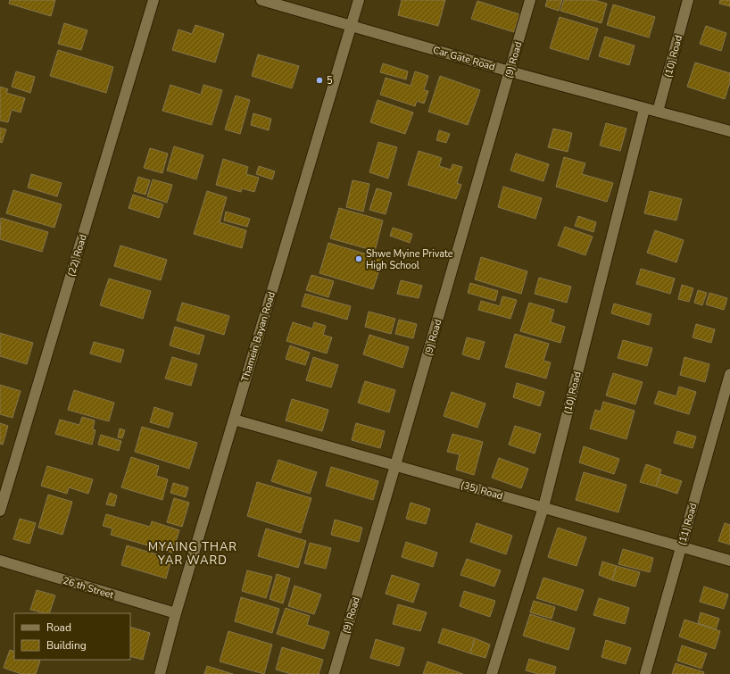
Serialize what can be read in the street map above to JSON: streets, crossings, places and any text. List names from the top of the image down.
{
  "streets": {
    "street": [
      "(10) Road",
      "Car Gate Road",
      "(9) Road",
      "(22) Road",
      "Thamein Bayan Road",
      "(35) Road",
      "(11) Road",
      "26 th Street"
    ]
  },
  "crossings": [
    ["(10) Road", "Car Gate Road"],
    ["(10) Road", "(35) Road"],
    ["Car Gate Road", "(9) Road"],
    ["Car Gate Road", "Thamein Bayan Road"],
    ["(9) Road", "(35) Road"],
    ["Thamein Bayan Road", "(35) Road"],
    ["Thamein Bayan Road", "26 th Street"],
    ["(35) Road", "(11) Road"]
  ],
  "districts": ["MYAING THAR YAR WARD"],
  "places": ["5", "Shwe Myine Private High School"],
  "legend": ["Road", "Building"]
}
